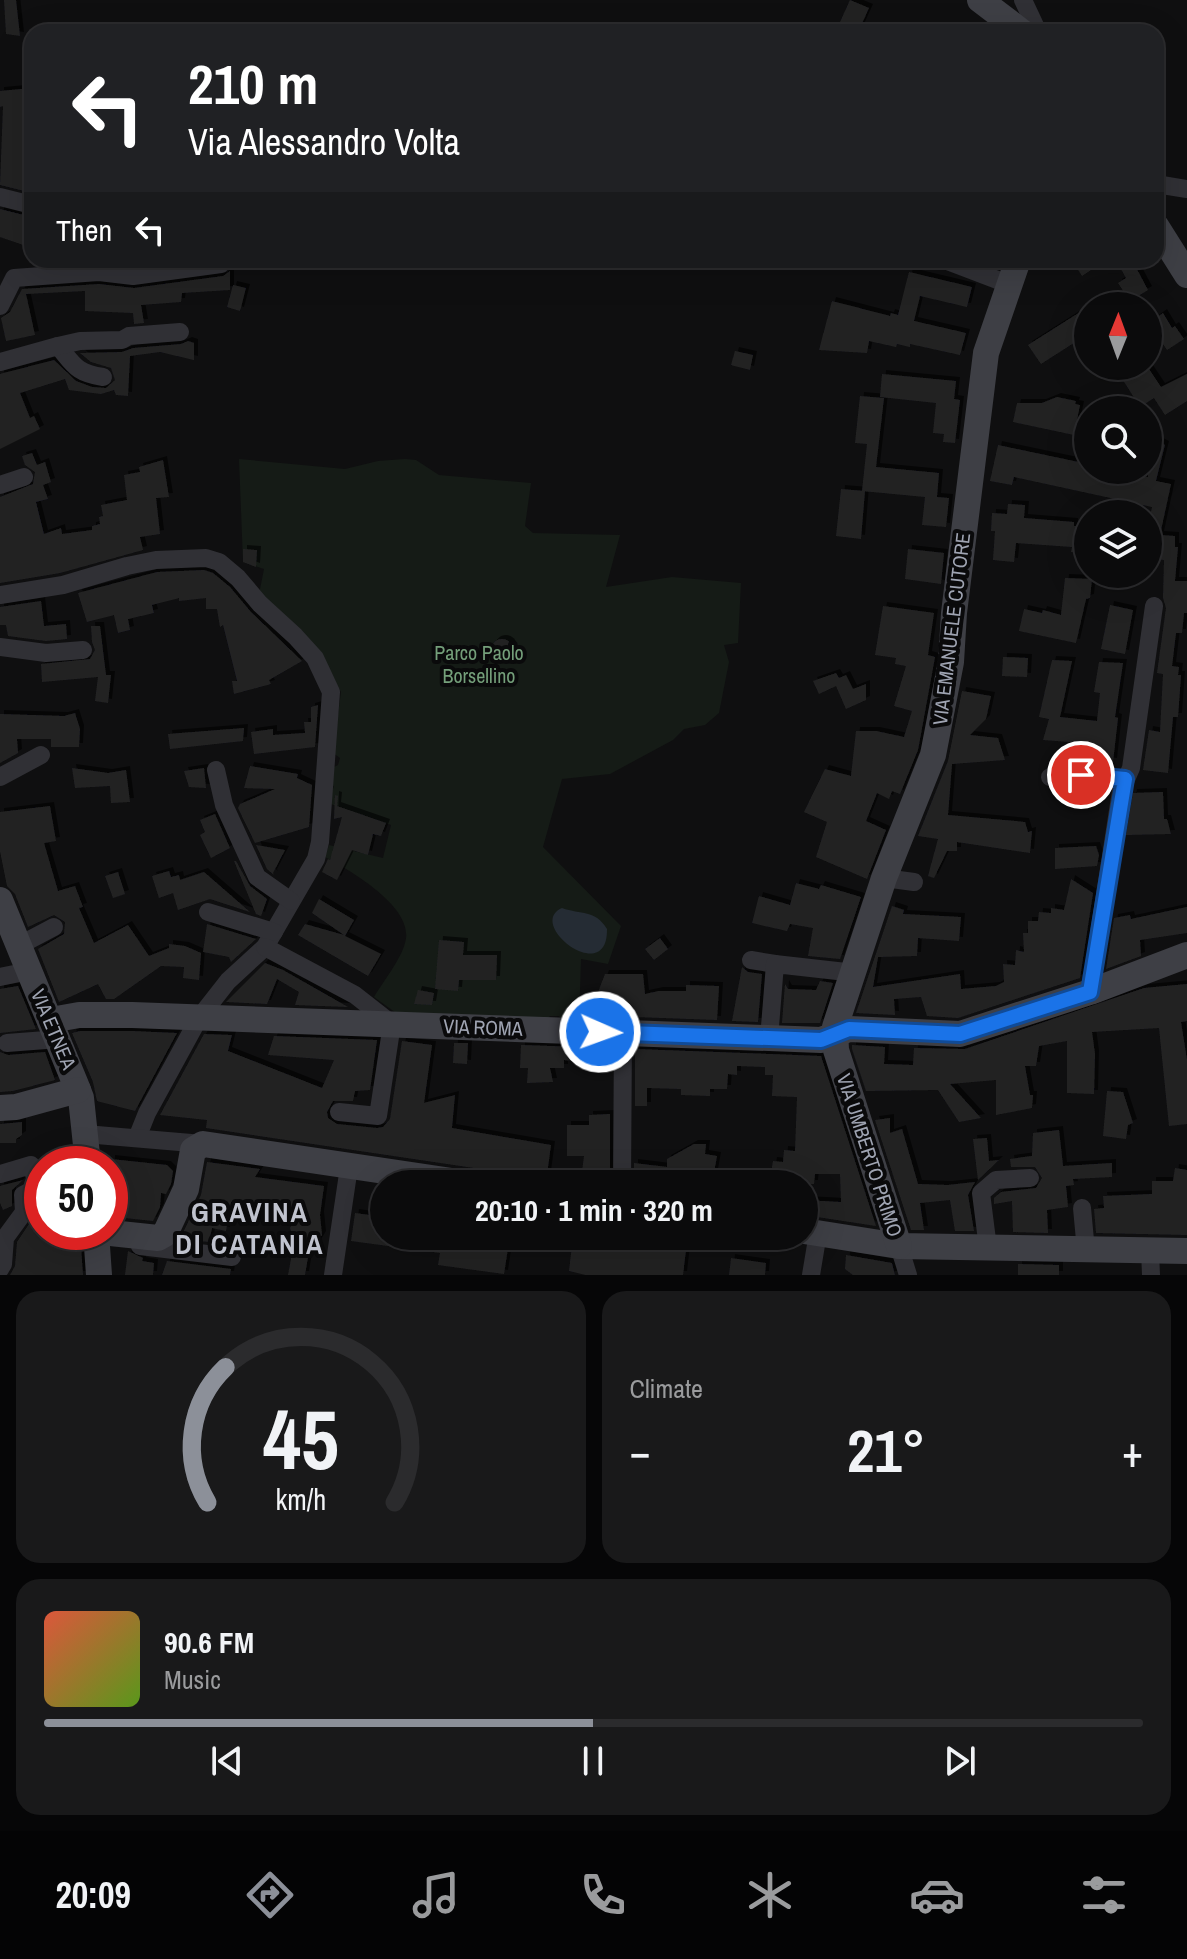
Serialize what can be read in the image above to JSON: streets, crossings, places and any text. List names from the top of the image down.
{
  "streets": {
    "main road": [
      "VIA EMANUELE CUTORE",
      "VIA ROMA",
      "VIA ETNEA",
      "VIA UMBERTO PRIMO"
    ]
  },
  "crossings": [
    ["VIA EMANUELE CUTORE", "VIA ROMA"],
    ["VIA EMANUELE CUTORE", "VIA UMBERTO PRIMO"],
    ["VIA ROMA", "VIA ETNEA"],
    ["VIA ROMA", "VIA UMBERTO PRIMO"]
  ],
  "districts": ["GRAVINA DI CATANIA"],
  "parks": ["Parco Paolo Borsellino"],
  "north": "top",
  "page": {
    "turn": ["210 m", "Via Alessandro Volta"],
    "then": "Then",
    "limit": "50",
    "trip": "20:10 · 1 min · 320 m",
    "tile": "Climate",
    "heat": ["−", "21°", "+"],
    "song": ["90.6 FM", "Music"],
    "tabs": "20:09",
    "gauge": ["45", "km/h"]
  }
}
